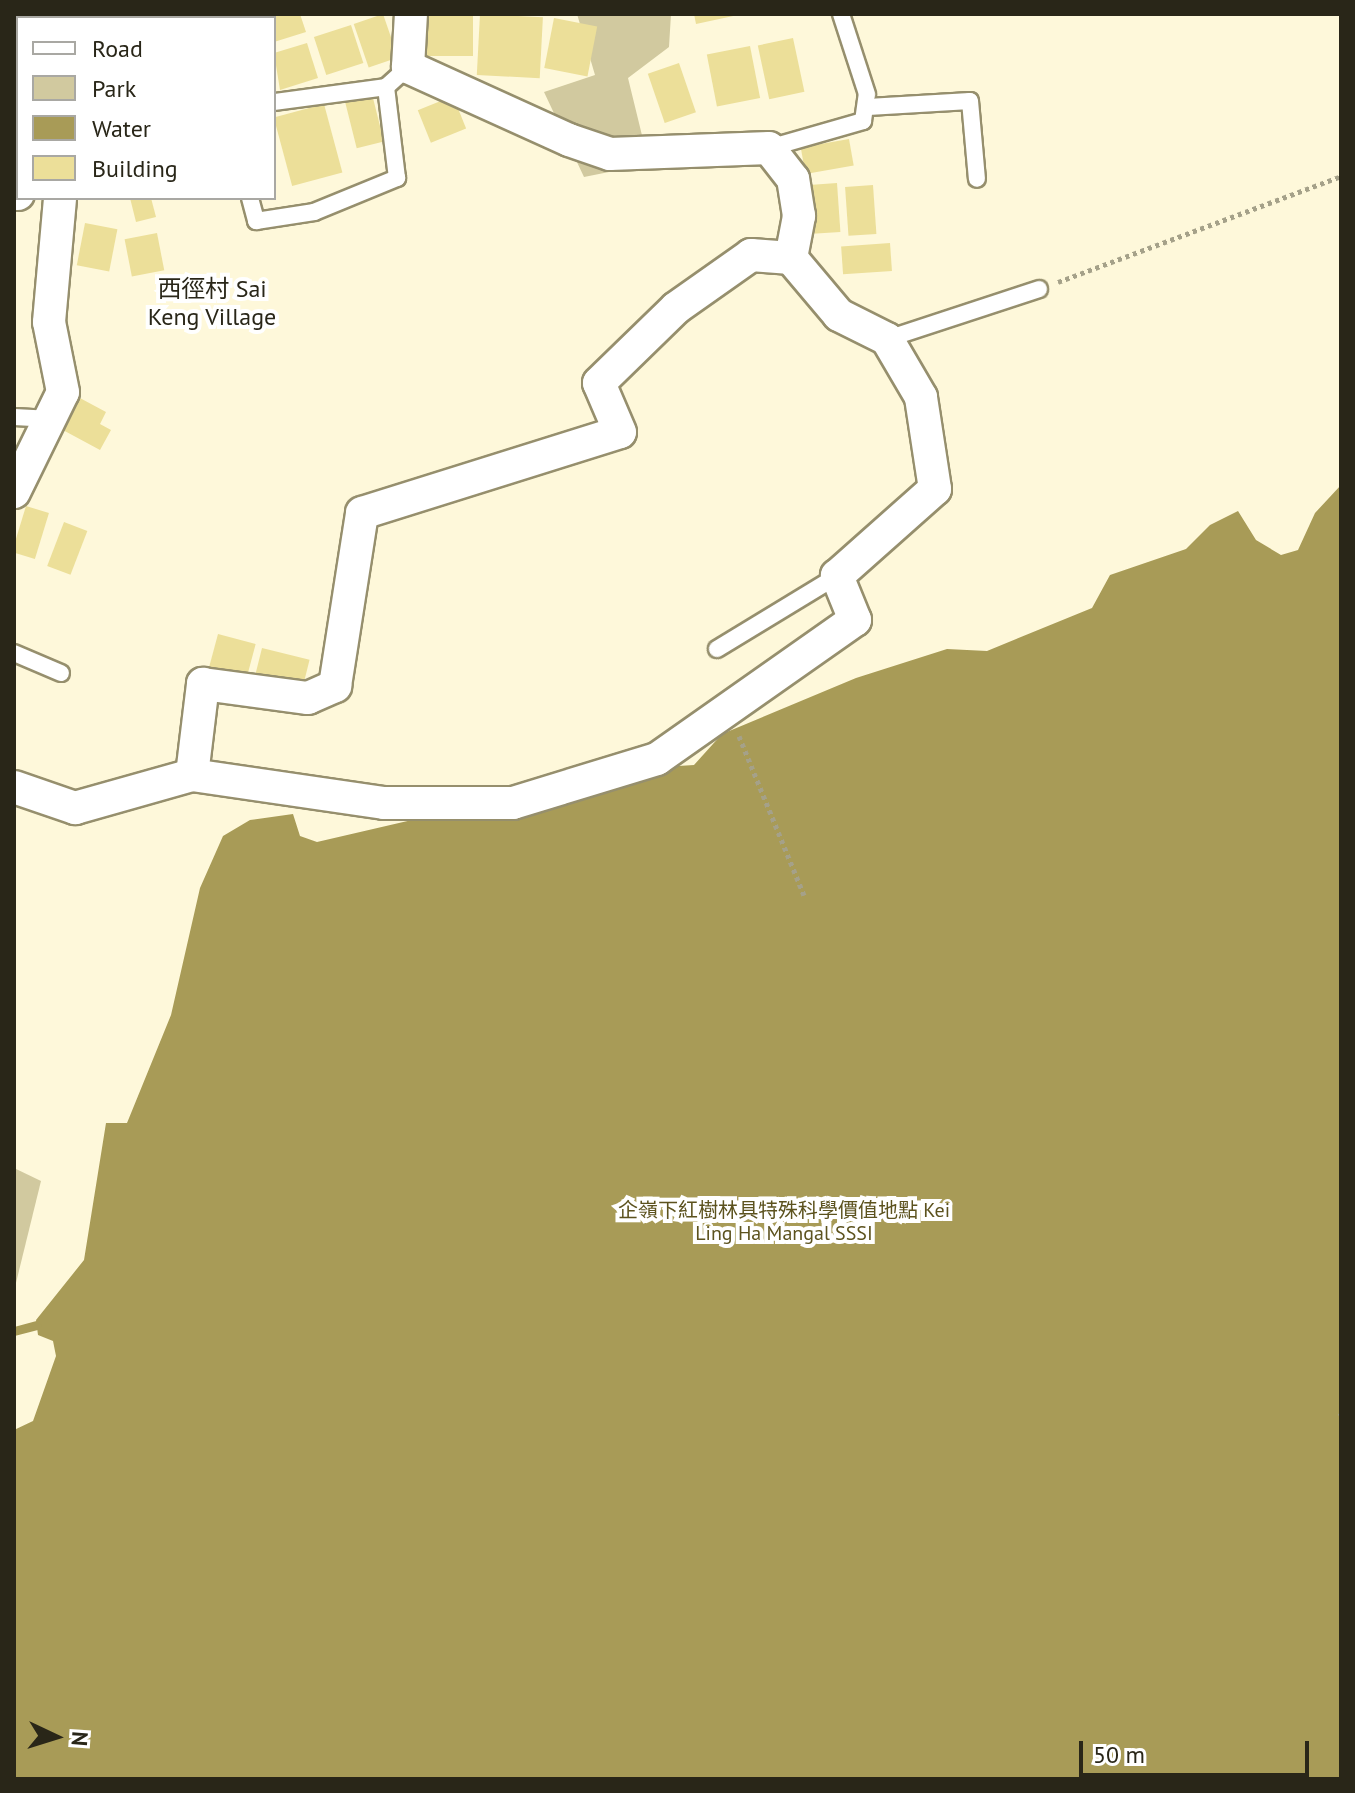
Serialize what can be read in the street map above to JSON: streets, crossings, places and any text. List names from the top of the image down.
{
  "districts": ["西徑村 Sai Keng Village"],
  "parks": ["企嶺下紅樹林具特殊科學價值地點 Kei Ling Ha Mangal SSSI"],
  "legend": [
    "Road",
    "Park",
    "Water",
    "Building"
  ],
  "scale_bar": "50 m",
  "north": "right"
}
